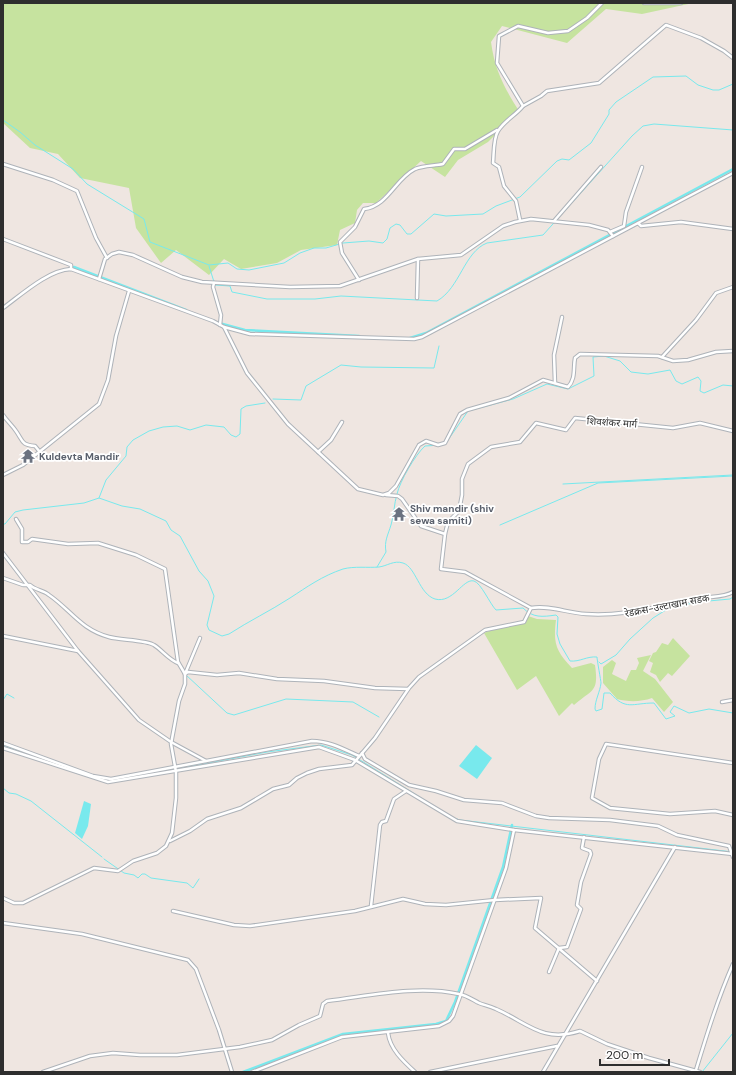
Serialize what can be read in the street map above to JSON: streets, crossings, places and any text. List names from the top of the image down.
{
  "streets": {
    "street": ["शिवशंकर मार्ग", "रेडक्रस-उल्टाखाम सडक"]
  },
  "places": {
    "temple": ["Kuldevta Mandir", "Shiv mandir (shiv sewa samiti)"]
  },
  "scale_bar": "200 m"
}
